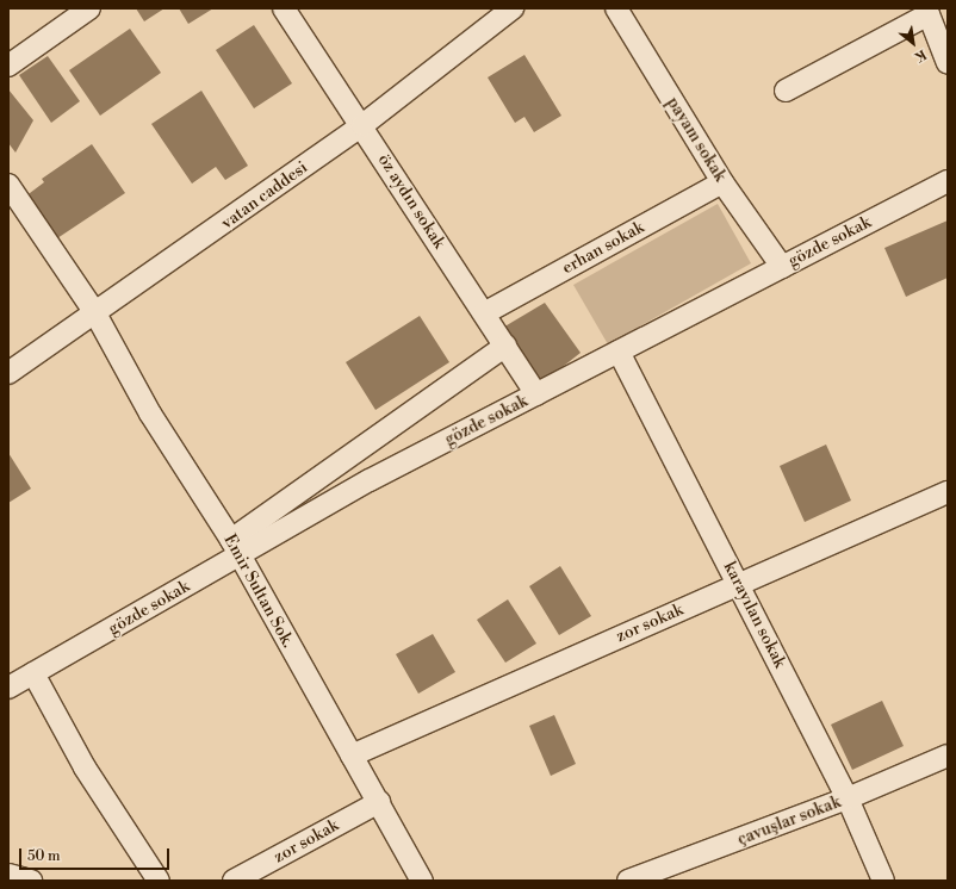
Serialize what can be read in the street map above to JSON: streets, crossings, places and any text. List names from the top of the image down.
{
  "streets": {
    "street": [
      "payam sokak",
      "vatan caddesi",
      "öz aydın sokak",
      "gözde sokak",
      "erhan sokak",
      "Emir Sultan Sok.",
      "karayılan sokak",
      "zor sokak",
      "çavuşlar sokak"
    ]
  },
  "crossings": [
    ["payam sokak", "gözde sokak"],
    ["payam sokak", "erhan sokak"],
    ["vatan caddesi", "öz aydın sokak"],
    ["vatan caddesi", "Emir Sultan Sok."],
    ["öz aydın sokak", "gözde sokak"],
    ["öz aydın sokak", "erhan sokak"],
    ["gözde sokak", "Emir Sultan Sok."],
    ["gözde sokak", "karayılan sokak"],
    ["Emir Sultan Sok.", "zor sokak"],
    ["karayılan sokak", "zor sokak"],
    ["karayılan sokak", "çavuşlar sokak"]
  ],
  "scale_bar": "50 m",
  "north": "bottom right"
}
